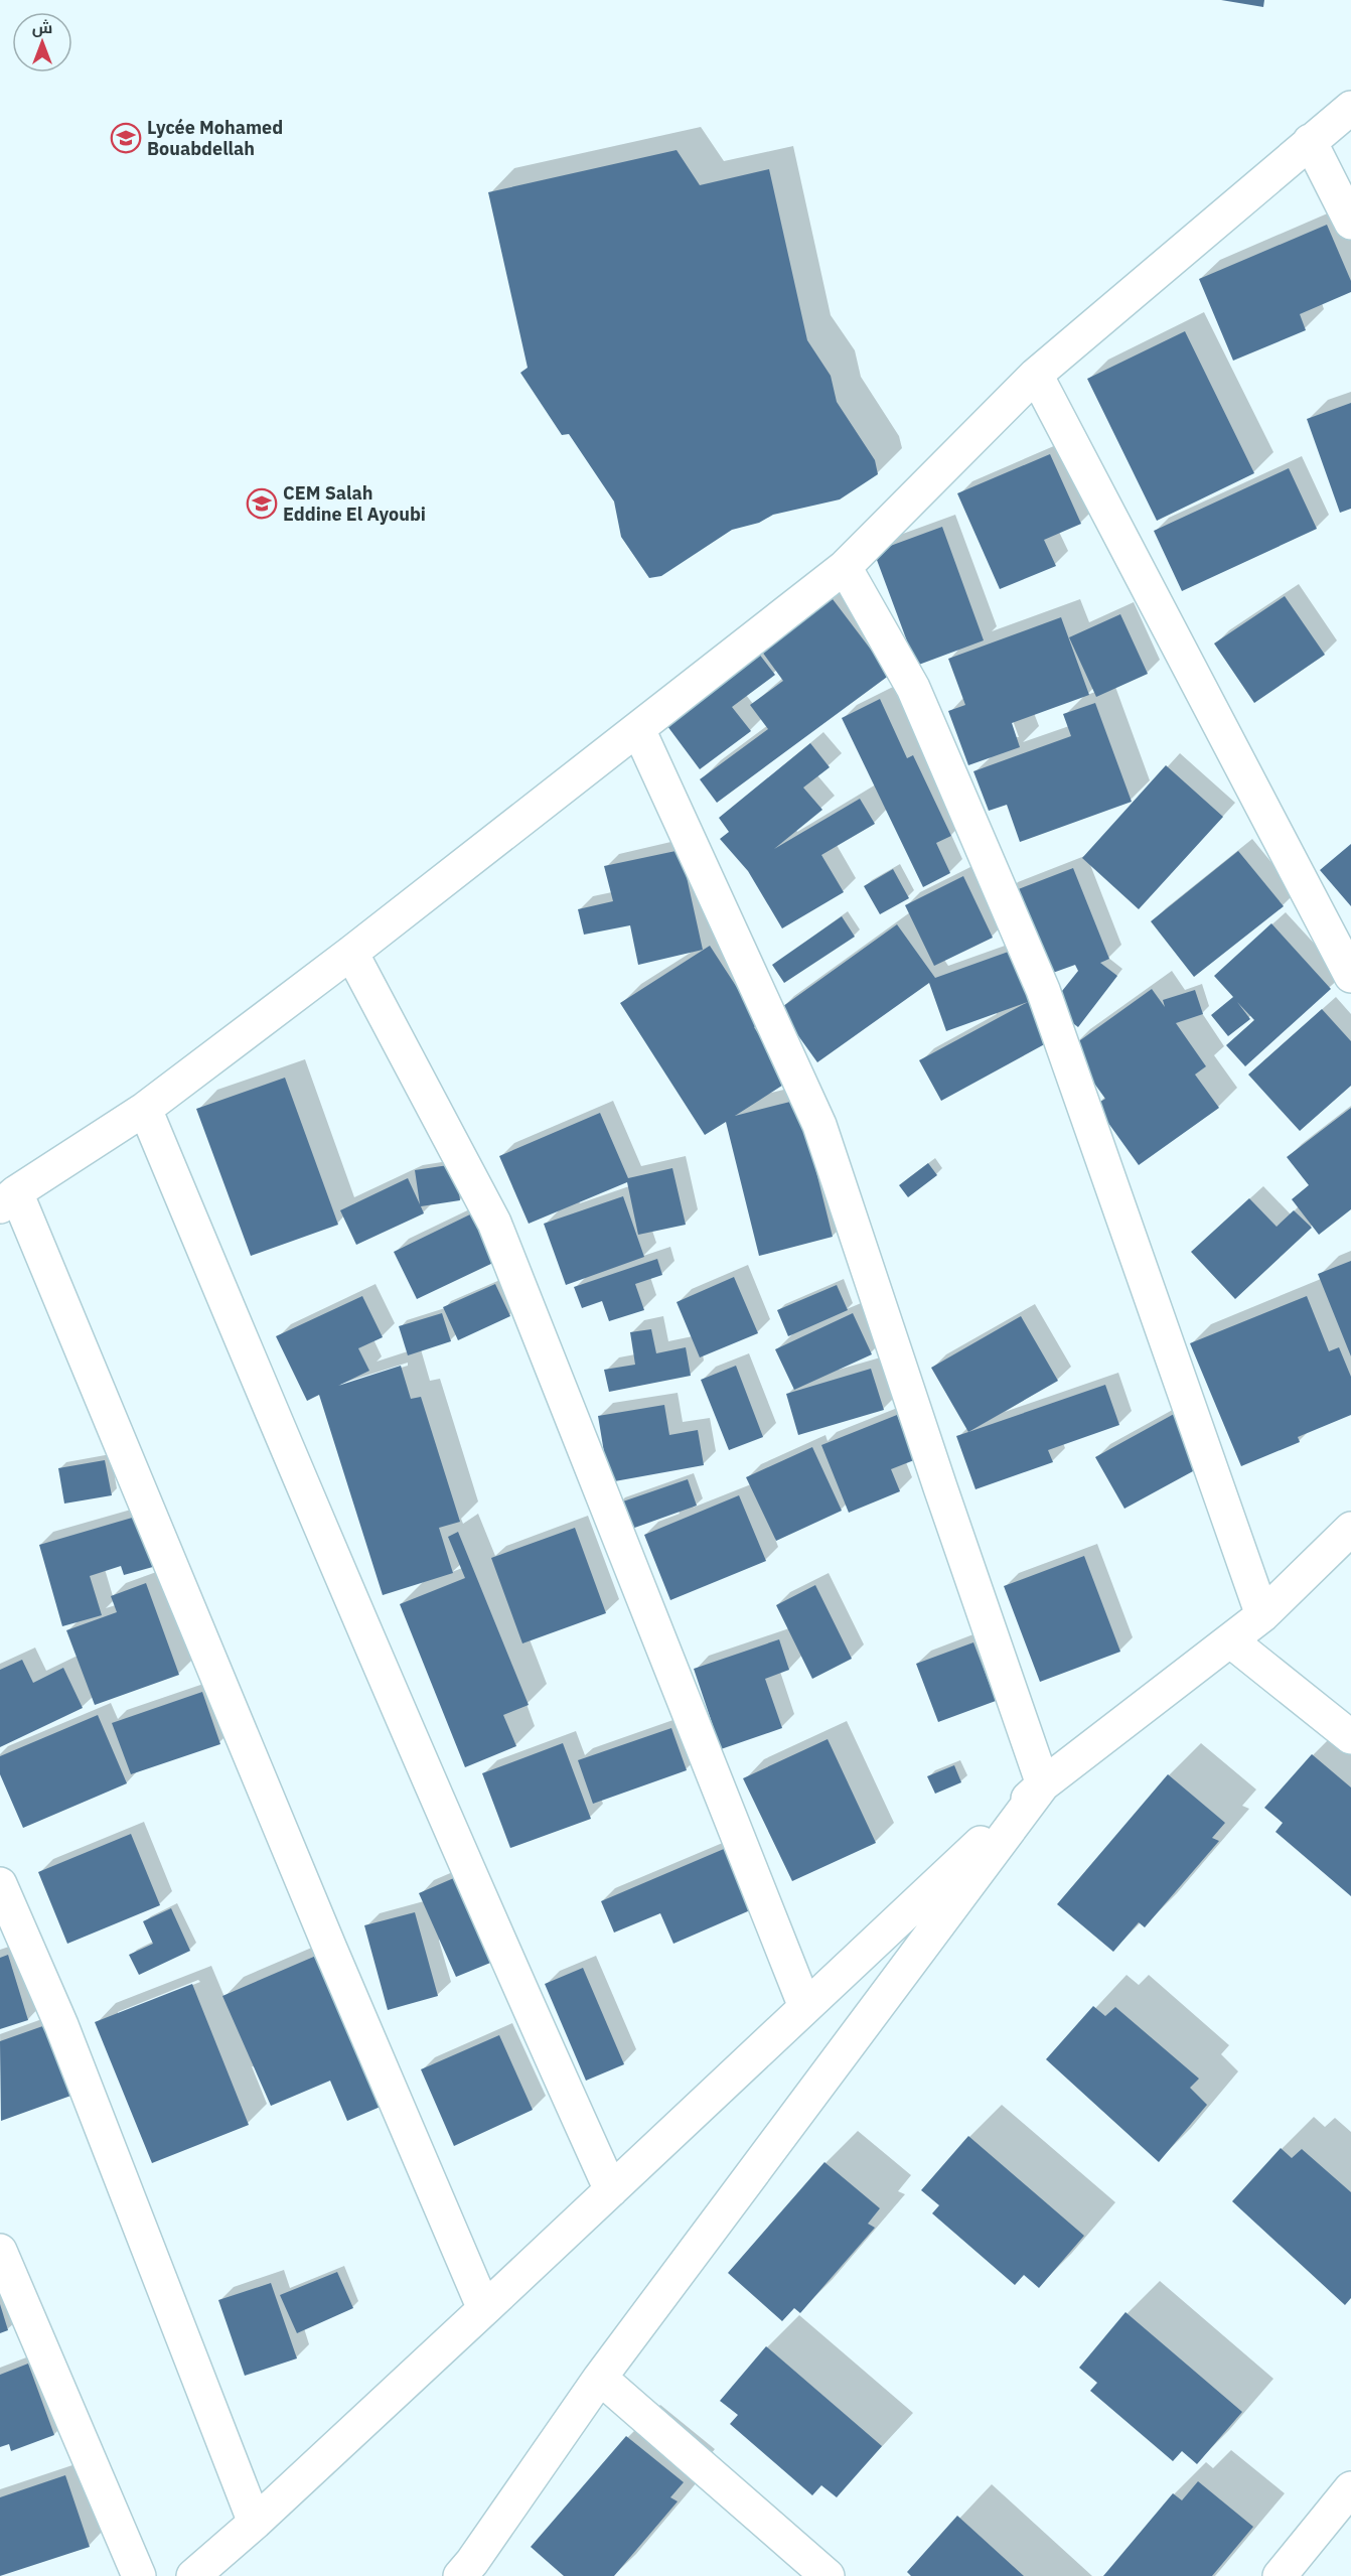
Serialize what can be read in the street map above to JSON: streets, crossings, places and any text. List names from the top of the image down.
{
  "places": {
    "school or university": ["Lycée Mohamed Bouabdellah", "CEM Salah Eddine El Ayoubi"]
  },
  "north": "top"
}
